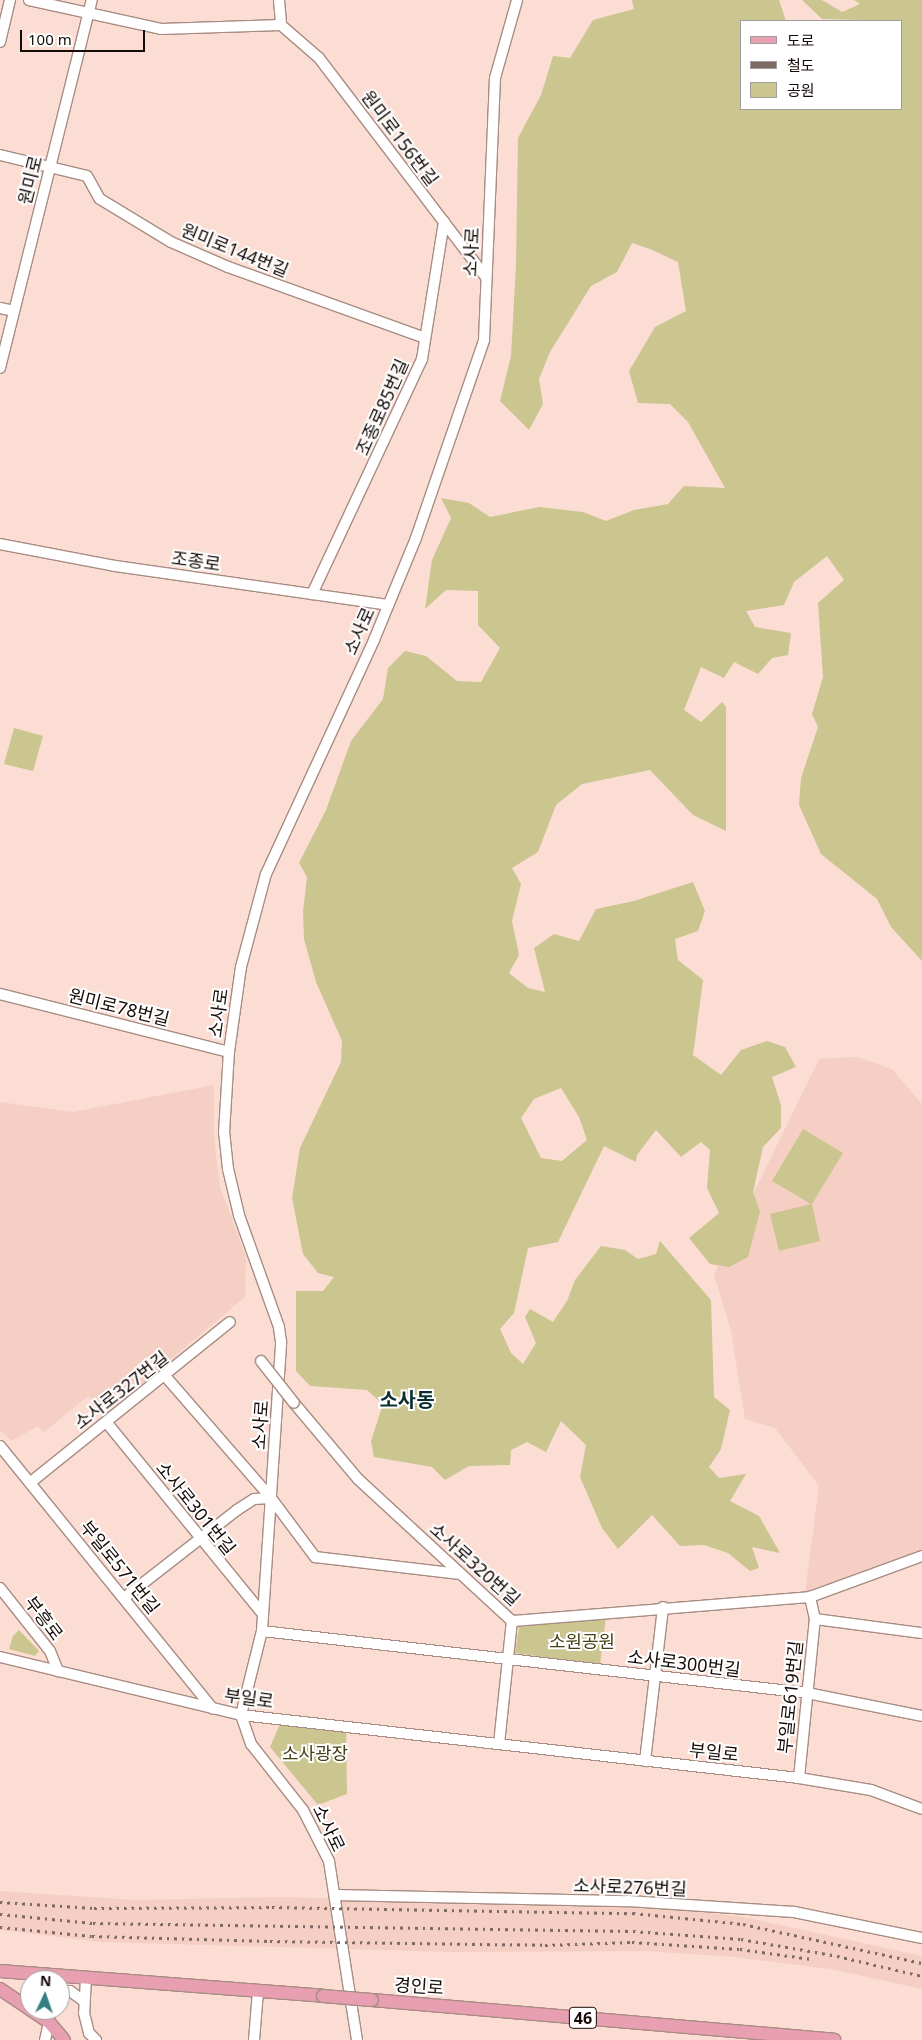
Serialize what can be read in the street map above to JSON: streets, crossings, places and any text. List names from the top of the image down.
{
  "streets": {
    "main road": ["경인로", "46"],
    "street": [
      "원미로156번길",
      "원미로",
      "원미로144번길",
      "소사로",
      "조종로85번길",
      "조종로",
      "원미로78번길",
      "소사로327번길",
      "소사로301번길",
      "소사로320번길",
      "부일로571번길",
      "부흥로",
      "소사로300번길",
      "부일로619번길",
      "부일로",
      "소사로276번길"
    ]
  },
  "crossings": [
    ["원미로156번길", "소사로"],
    ["원미로156번길", "조종로85번길"],
    ["원미로", "원미로144번길"],
    ["원미로144번길", "조종로85번길"],
    ["소사로", "조종로"],
    ["소사로", "원미로78번길"],
    ["소사로", "소사로301번길"],
    ["소사로", "소사로300번길"],
    ["소사로", "부일로"],
    ["소사로", "소사로276번길"],
    ["조종로85번길", "조종로"],
    ["소사로327번길", "소사로301번길"],
    ["소사로327번길", "부일로571번길"],
    ["소사로320번길", "부일로619번길"],
    ["부일로571번길", "부일로"],
    ["부흥로", "부일로"],
    ["소사로300번길", "부일로619번길"],
    ["부일로619번길", "부일로"]
  ],
  "districts": ["소사동"],
  "parks": ["소원공원", "소사광장"],
  "legend": ["도로", "철도", "공원"],
  "scale_bar": "100 m",
  "north": "top"
}
